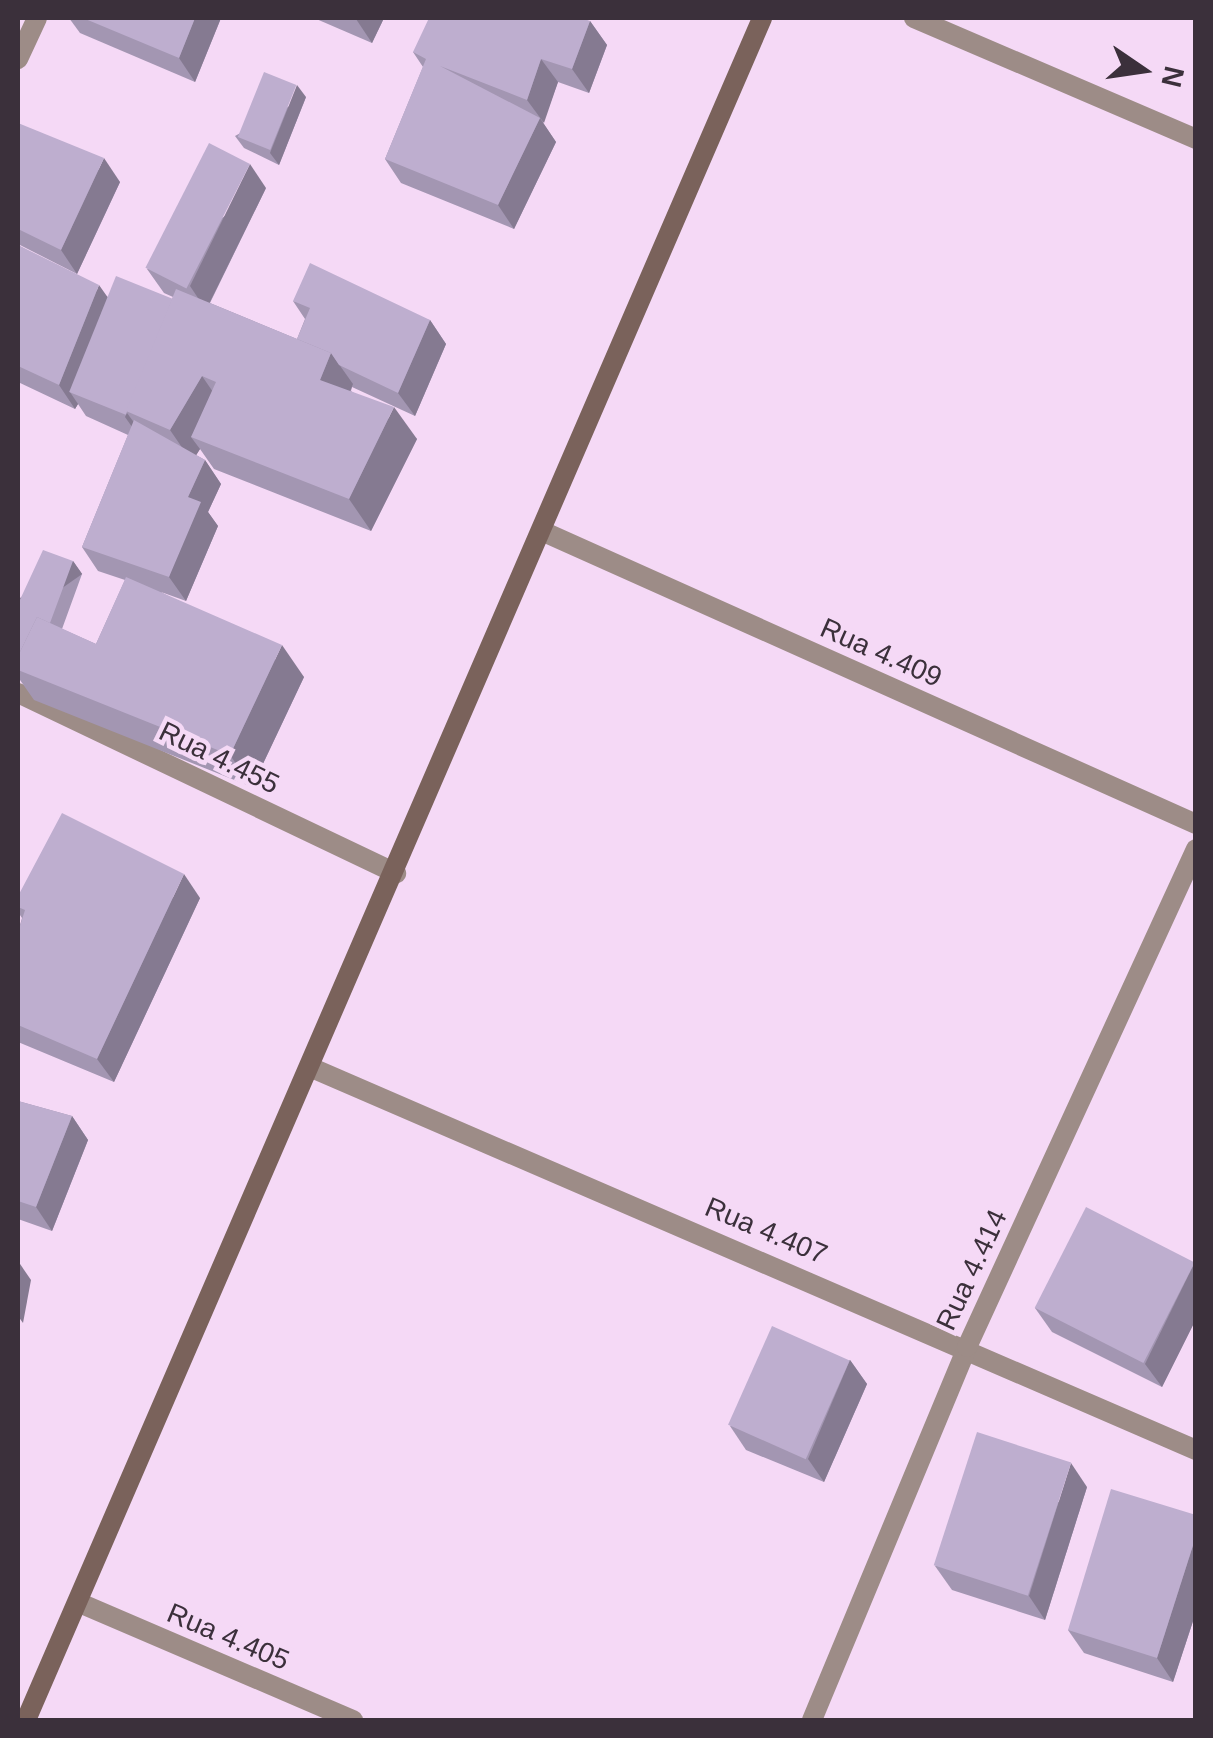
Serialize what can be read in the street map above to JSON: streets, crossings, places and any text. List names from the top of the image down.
{
  "streets": {
    "street": [
      "Rua 4.409",
      "Rua 4.455",
      "Rua 4.407",
      "Rua 4.414",
      "Rua 4.405"
    ]
  },
  "crossings": [
    ["Rua 4.407", "Rua 4.414"]
  ],
  "north": "right"
}
